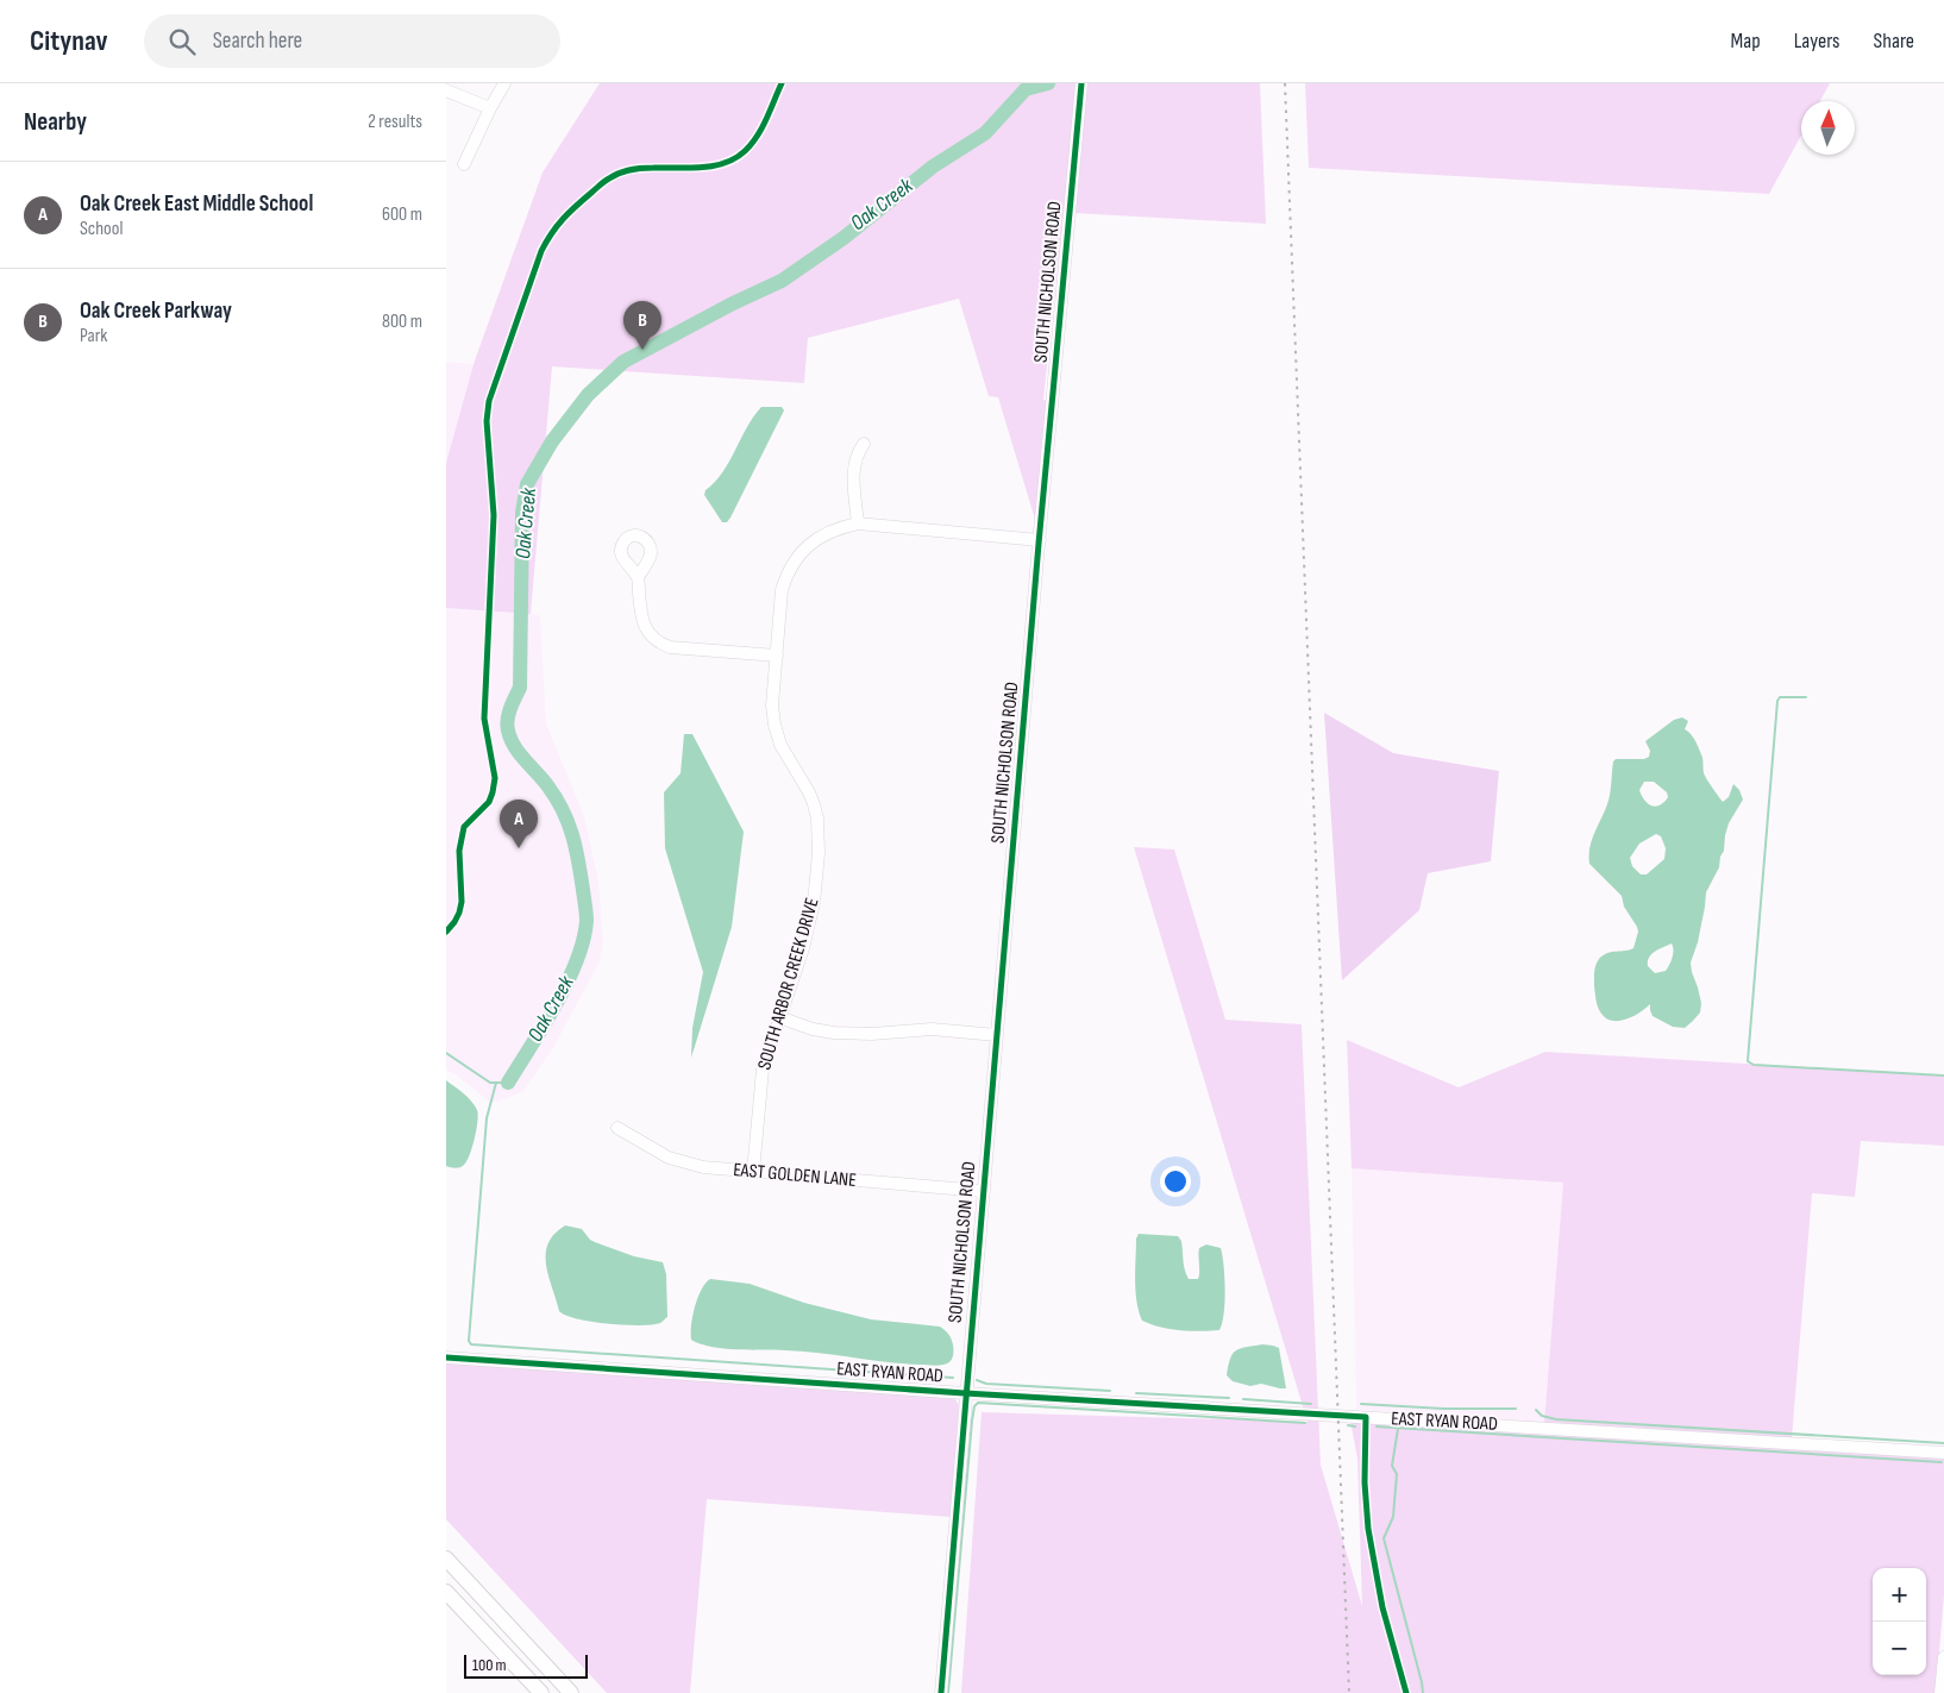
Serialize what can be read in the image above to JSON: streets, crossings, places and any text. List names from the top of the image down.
{
  "streets": {
    "street": [
      "SOUTH NICHOLSON ROAD",
      "SOUTH ARBOR CREEK DRIVE",
      "EAST GOLDEN LANE",
      "EAST RYAN ROAD"
    ]
  },
  "crossings": [
    ["SOUTH NICHOLSON ROAD", "EAST GOLDEN LANE"],
    ["SOUTH NICHOLSON ROAD", "EAST RYAN ROAD"],
    ["SOUTH ARBOR CREEK DRIVE", "EAST GOLDEN LANE"]
  ],
  "water": ["Oak Creek"],
  "scale_bar": "100 m",
  "north": "top",
  "page": {
    "header": "Citynav",
    "search": "Search here",
    "nav": ["Map", "Layers", "Share"],
    "heading": ["Nearby", "2 results"],
    "list": [
      {
        "mark": "A",
        "name": "Oak Creek East Middle School",
        "note": "School",
        "value": "600 m"
      },
      {
        "mark": "B",
        "name": "Oak Creek Parkway",
        "note": "Park",
        "value": "800 m"
      }
    ],
    "pins": ["B", "A"],
    "map_buttons": ["+", "−"],
    "scale": "100 m"
  }
}
